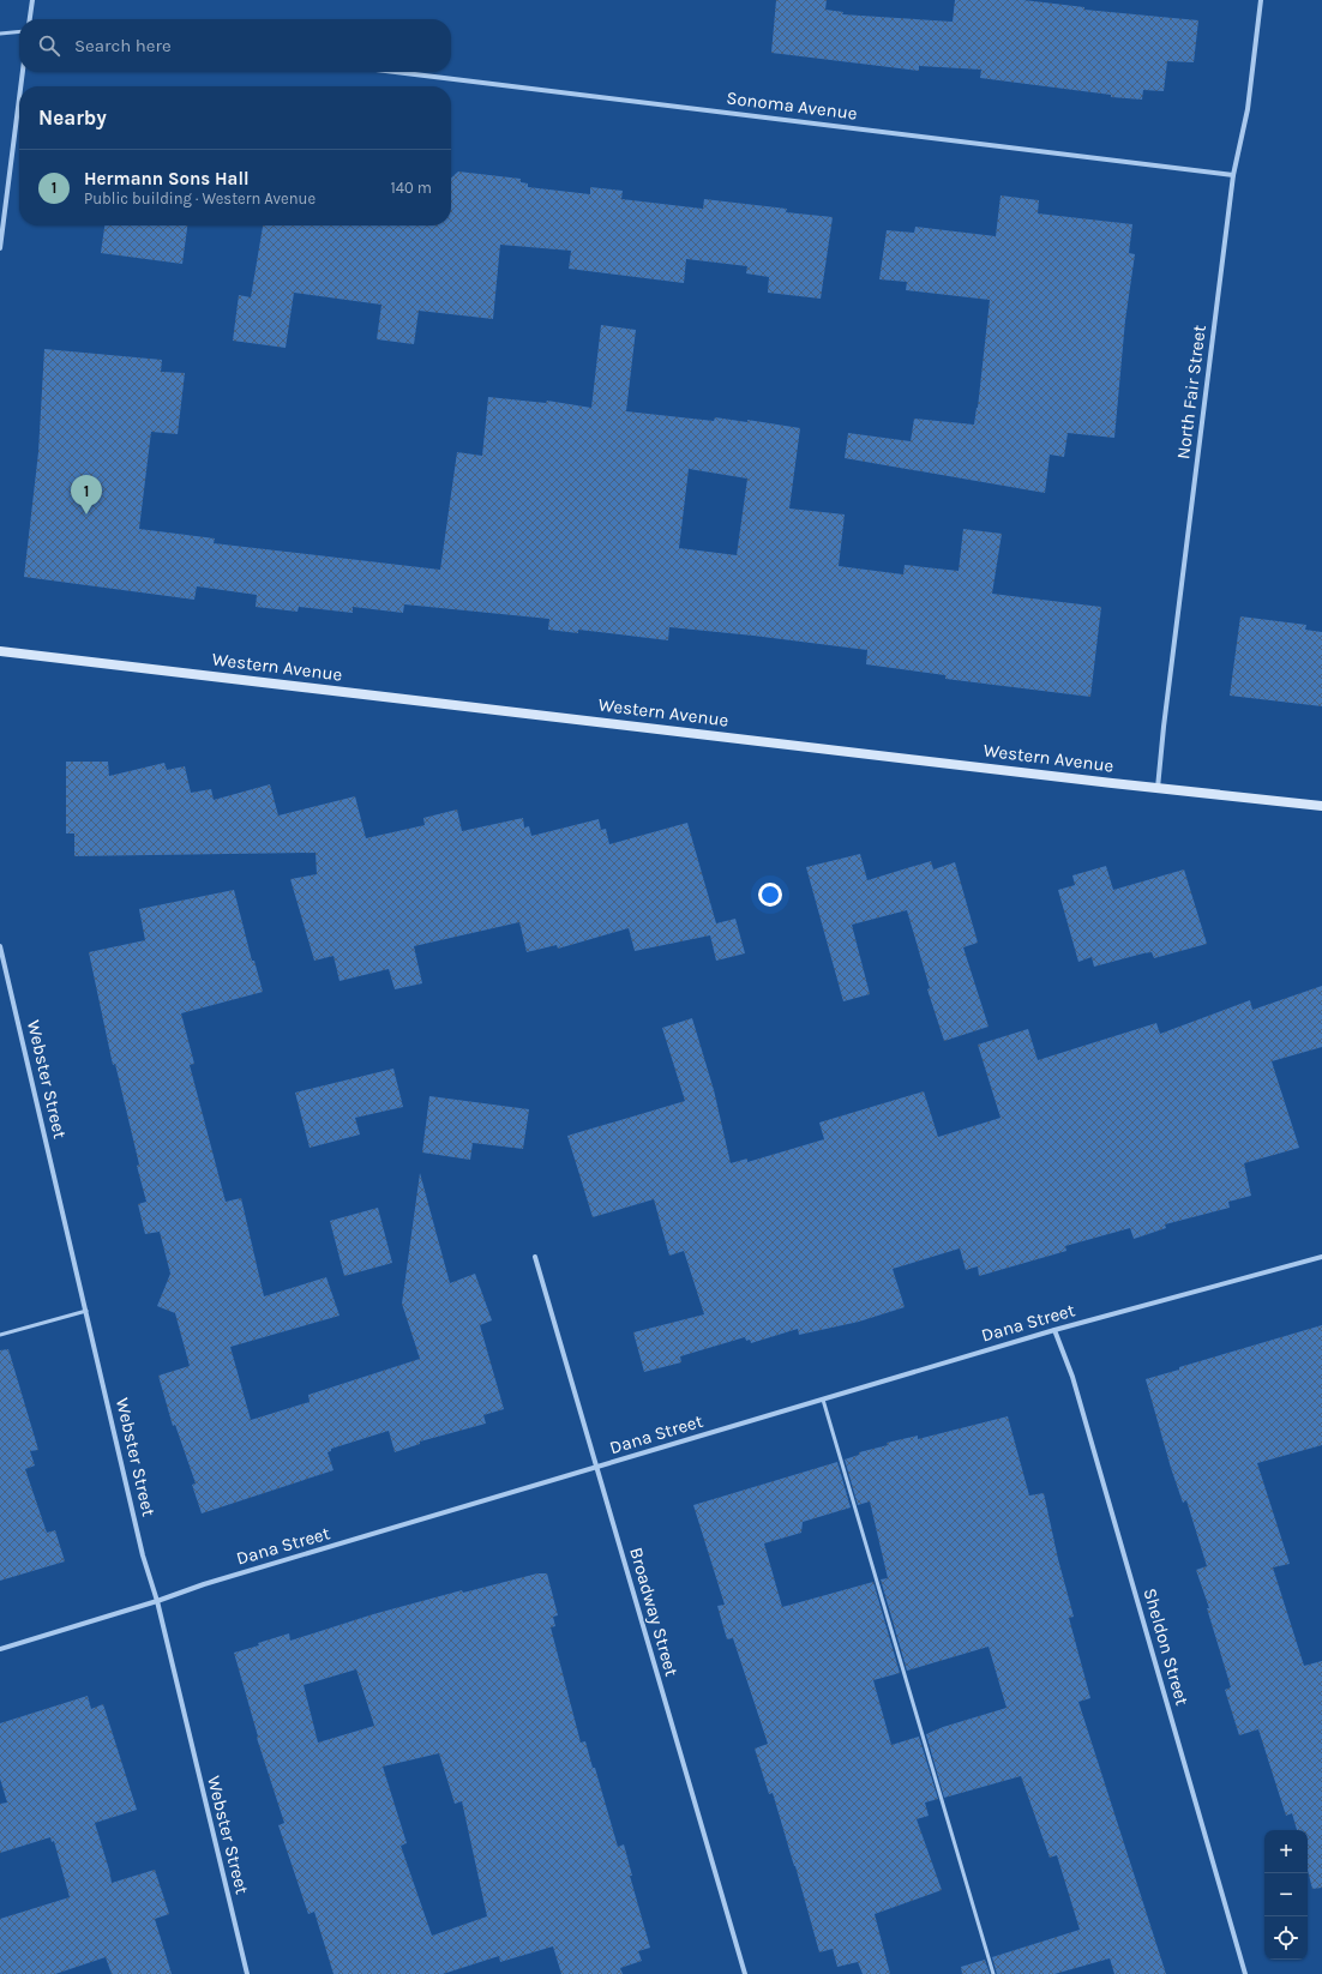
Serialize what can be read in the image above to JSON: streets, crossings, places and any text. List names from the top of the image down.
{
  "streets": {
    "street": [
      "Sonoma Avenue",
      "North Fair Street",
      "Western Avenue",
      "Webster Street",
      "Dana Street",
      "Broadway Street",
      "Sheldon Street"
    ]
  },
  "crossings": [
    ["Sonoma Avenue", "North Fair Street"],
    ["North Fair Street", "Western Avenue"],
    ["Webster Street", "Dana Street"],
    ["Dana Street", "Broadway Street"],
    ["Dana Street", "Sheldon Street"]
  ],
  "page": {
    "search": "Search here",
    "heading": "Nearby",
    "list": [
      {
        "mark": "1",
        "name": "Hermann Sons Hall",
        "note": "Public building · Western Avenue",
        "value": "140 m"
      }
    ],
    "pins": "1",
    "map_buttons": ["+", "−"]
  }
}
